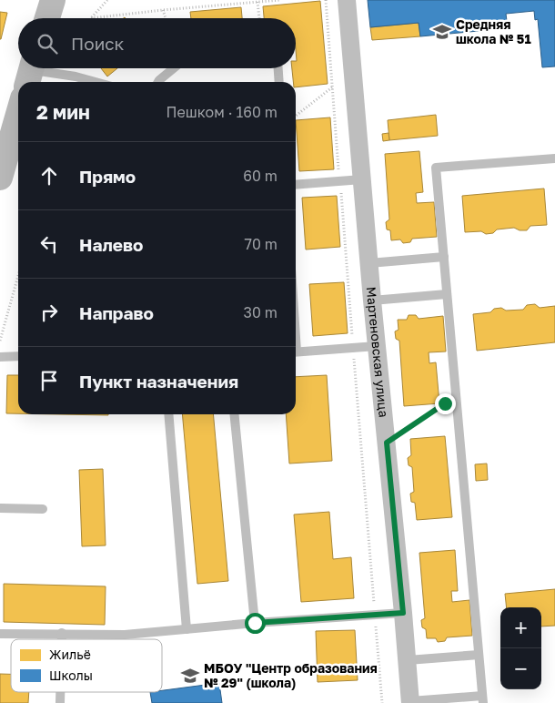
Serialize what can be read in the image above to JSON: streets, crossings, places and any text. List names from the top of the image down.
{
  "streets": {
    "street": ["Мартеновская улица"]
  },
  "places": {
    "school or university": ["Средняя школа № 51", "МБОУ \"Центр образования № 29\" (школа)"]
  },
  "legend": ["Жильё", "Школы"],
  "page": {
    "search": "Поиск",
    "heading": ["2 мин", "Пешком · 160 m"],
    "list": [
      ["Прямо", "60 m"],
      ["Налево", "70 m"],
      ["Направо", "30 m"],
      "Пункт назначения"
    ],
    "map_buttons": ["+", "−"]
  }
}
